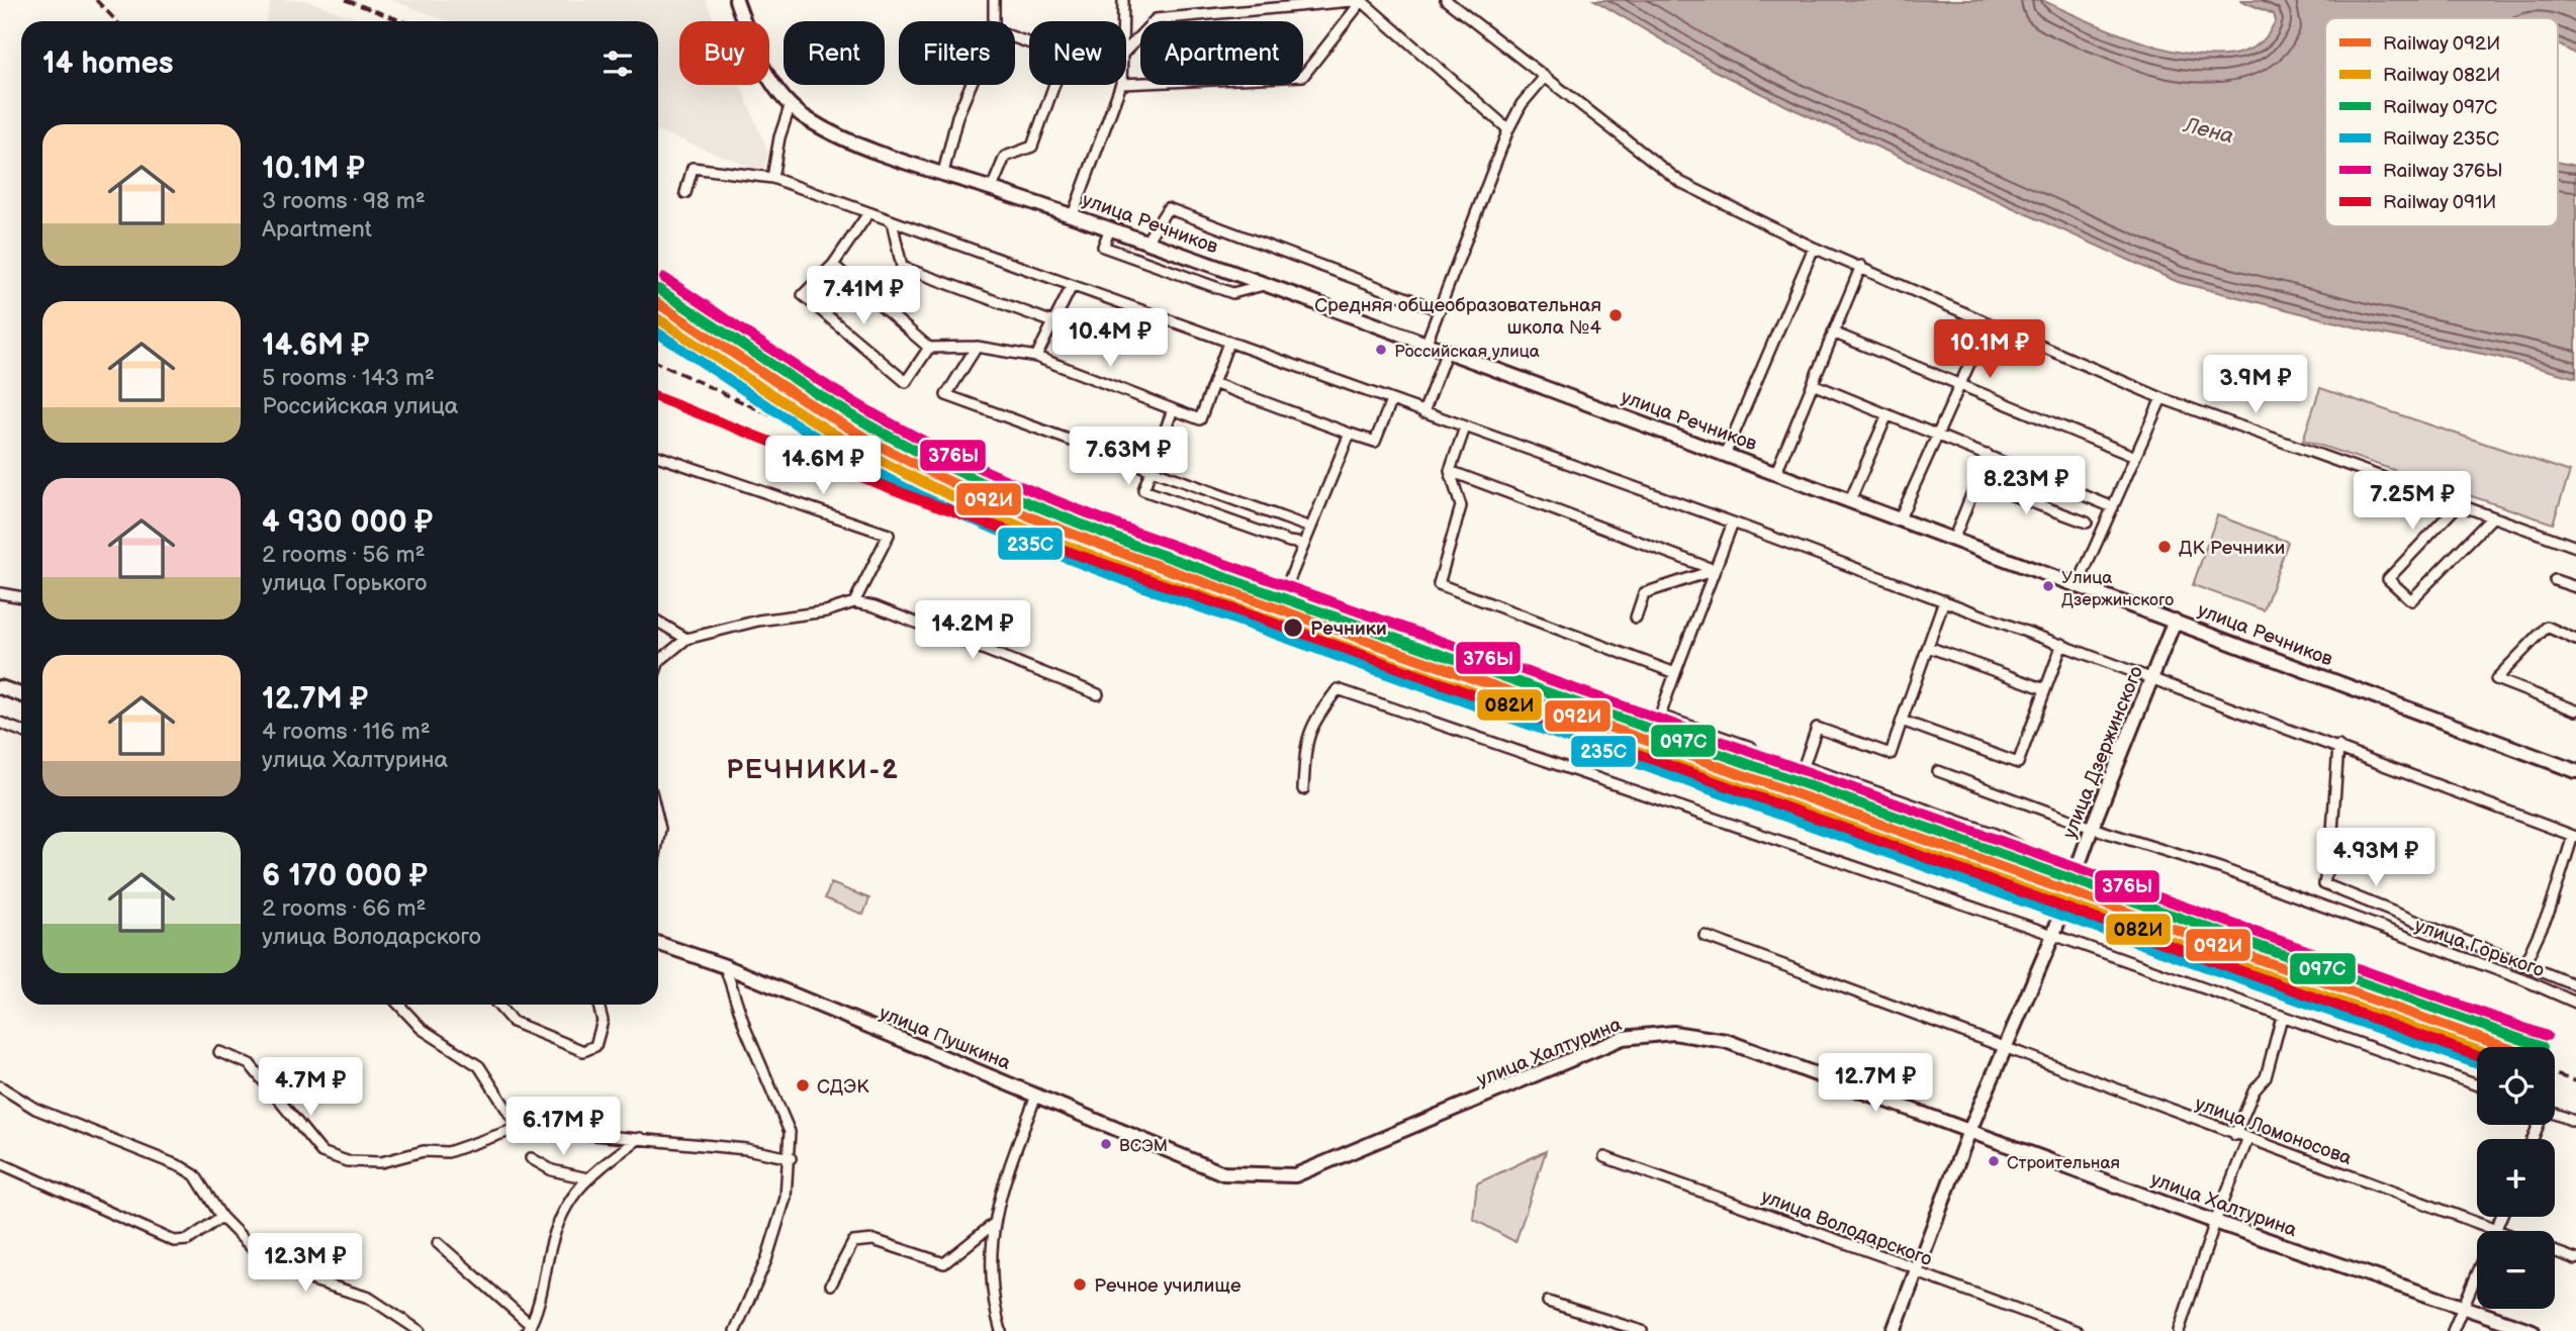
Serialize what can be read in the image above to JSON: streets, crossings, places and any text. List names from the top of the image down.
{
  "streets": {
    "street": [
      "улица Речников",
      "улица Дзержинского",
      "улица Горького",
      "улица Пушкина",
      "улица Халтурина",
      "улица Ломоносова",
      "улица Володарского"
    ]
  },
  "crossings": [
    ["улица Речников", "улица Дзержинского"],
    ["улица Дзержинского", "улица Горького"],
    ["улица Дзержинского", "улица Халтурина"],
    ["улица Дзержинского", "улица Ломоносова"],
    ["улица Дзержинского", "улица Володарского"],
    ["улица Пушкина", "улица Халтурина"]
  ],
  "districts": ["РЕЧНИКИ-2"],
  "water": ["Лена"],
  "places": [
    "Средняя общеобразовательная школа №4",
    "Российская улица",
    "ДК Речники",
    "Улица Дзержинского",
    "Речники",
    "СДЭК",
    "ВСЭМ",
    "Строительная",
    "Речное училище"
  ],
  "lines": [
    "rail line 376Ы",
    "rail line 097С",
    "rail line 092И",
    "rail line 082И",
    "rail line 235С",
    "rail line 091И"
  ],
  "legend": [
    "Railway 092И",
    "Railway 082И",
    "Railway 097С",
    "Railway 235С",
    "Railway 376Ы",
    "Railway 091И"
  ],
  "page": {
    "chip": [
      "Buy",
      "Rent",
      "Filters",
      "New",
      "Apartment"
    ],
    "heading": "14 homes",
    "list": [
      {
        "name": "10.1M ₽",
        "note": "3 rooms · 98 m² · Apartment"
      },
      {
        "name": "14.6M ₽",
        "note": "5 rooms · 143 m² · Российская улица"
      },
      {
        "name": "4 930 000 ₽",
        "note": "2 rooms · 56 m² · улица Горького"
      },
      {
        "name": "12.7M ₽",
        "note": "4 rooms · 116 m² · улица Халтурина"
      },
      {
        "name": "6 170 000 ₽",
        "note": "2 rooms · 66 m² · улица Володарского"
      }
    ],
    "price": [
      "7.41M ₽",
      "10.4M ₽",
      "10.1M ₽",
      "3.9M ₽",
      "7.63M ₽",
      "14.6M ₽",
      "8.23M ₽",
      "7.25M ₽",
      "14.2M ₽",
      "4.93M ₽",
      "12.7M ₽",
      "4.7M ₽",
      "6.17M ₽",
      "12.3M ₽"
    ],
    "map_buttons": ["+", "−"]
  }
}
